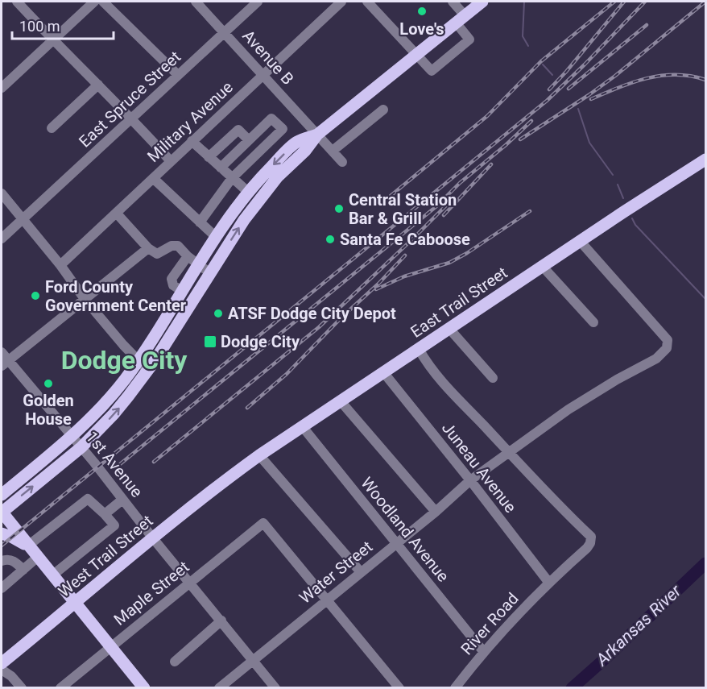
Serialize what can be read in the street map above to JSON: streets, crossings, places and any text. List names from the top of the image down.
{
  "streets": {
    "main road": ["East Trail Street", "West Trail Street"],
    "street": [
      "Avenue B",
      "East Spruce Street",
      "Military Avenue",
      "1st Avenue",
      "Juneau Avenue",
      "Woodland Avenue",
      "Water Street",
      "Maple Street",
      "River Road"
    ]
  },
  "crossings": [
    ["Avenue B", "East Spruce Street"],
    ["Avenue B", "Military Avenue"],
    ["East Trail Street", "Juneau Avenue"],
    ["East Trail Street", "Woodland Avenue"],
    ["East Trail Street", "West Trail Street"],
    ["East Trail Street", "Water Street"],
    ["1st Avenue", "West Trail Street"],
    ["1st Avenue", "Water Street"],
    ["1st Avenue", "Maple Street"],
    ["Juneau Avenue", "Water Street"],
    ["Juneau Avenue", "River Road"],
    ["Woodland Avenue", "Water Street"],
    ["Woodland Avenue", "River Road"],
    ["Water Street", "Maple Street"],
    ["Water Street", "River Road"]
  ],
  "districts": ["Dodge City"],
  "water": ["Arkansas River"],
  "places": {
    "other": [
      "Love's",
      "Central Station Bar & Grill",
      "Santa Fe Caboose",
      "Ford County Government Center",
      "ATSF Dodge City Depot",
      "Golden House"
    ],
    "transit": ["Dodge City"]
  },
  "scale_bar": "100 m"
}
